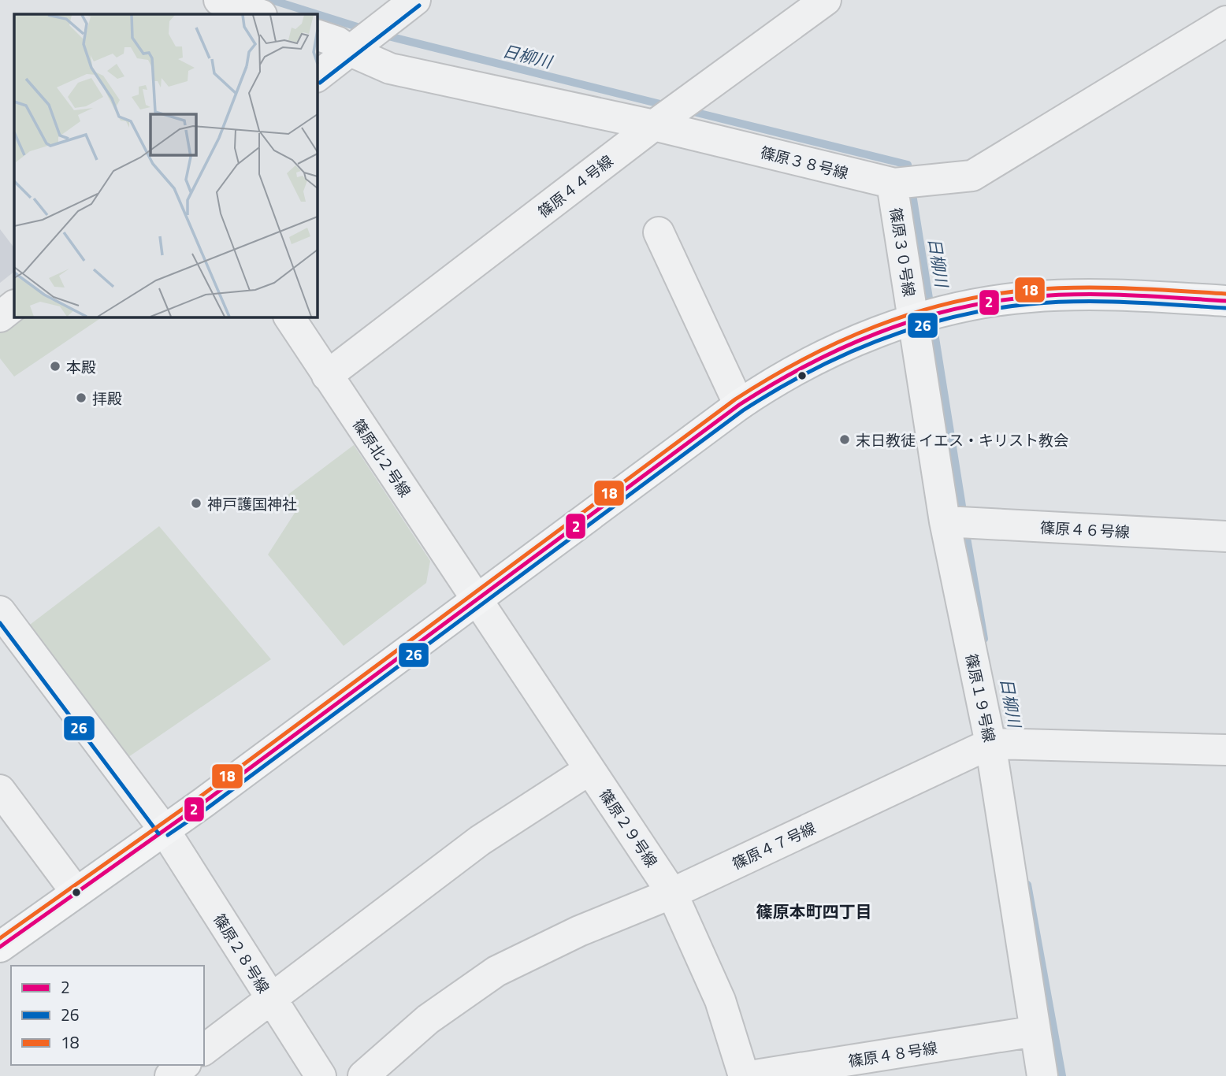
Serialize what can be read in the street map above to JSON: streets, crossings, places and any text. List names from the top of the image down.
{
  "streets": {
    "street": [
      "篠原３８号線",
      "篠原４４号線",
      "篠原３０号線",
      "篠原北２号線",
      "篠原４６号線",
      "篠原１９号線",
      "篠原２９号線",
      "篠原４７号線",
      "篠原２８号線",
      "篠原４８号線"
    ]
  },
  "crossings": [
    ["篠原３８号線", "篠原４４号線"],
    ["篠原３８号線", "篠原３０号線"],
    ["篠原４４号線", "篠原北２号線"],
    ["篠原３０号線", "篠原１９号線"],
    ["篠原北２号線", "篠原２９号線"],
    ["篠原４６号線", "篠原１９号線"],
    ["篠原１９号線", "篠原４７号線"],
    ["篠原１９号線", "篠原４８号線"],
    ["篠原２９号線", "篠原４７号線"]
  ],
  "districts": ["篠原本町四丁目"],
  "water": ["日柳川"],
  "places": [
    "本殿",
    "拝殿",
    "末日教徒 イエス・キリスト教会",
    "神戸護国神社"
  ],
  "lines": ["transit line 26", "transit line 18", "transit line 2"],
  "legend": ["2", "26", "18"]
}
